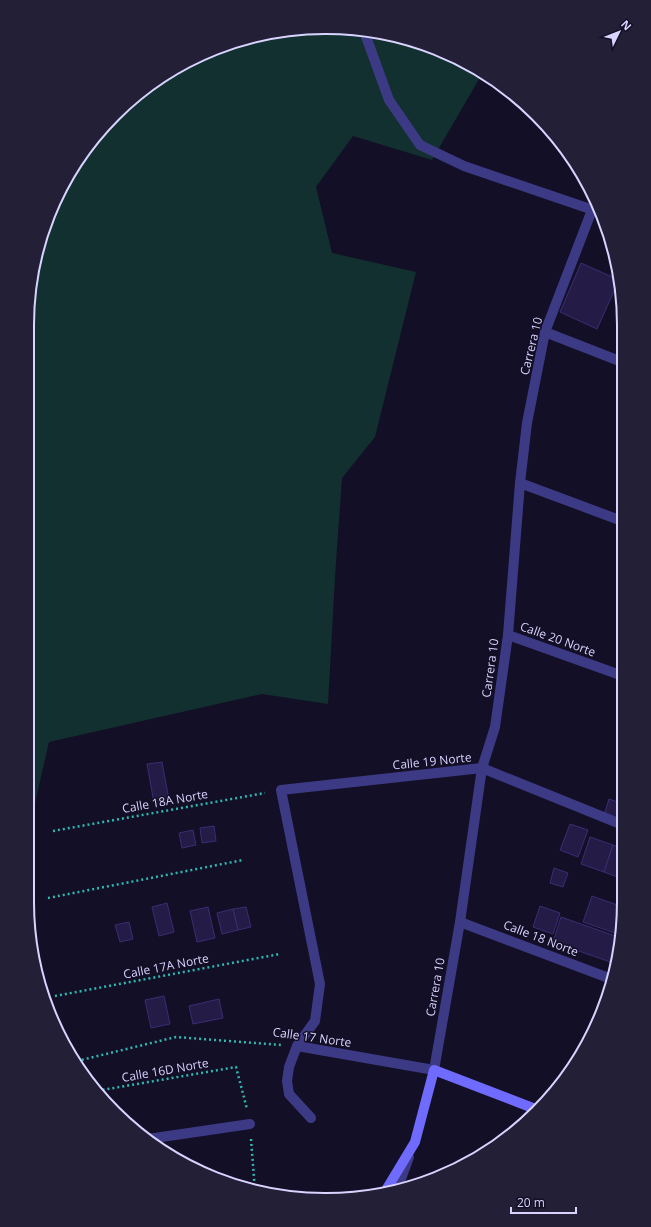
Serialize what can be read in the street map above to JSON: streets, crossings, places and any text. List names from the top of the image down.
{
  "streets": {
    "street": [
      "Carrera 10",
      "Calle 20 Norte",
      "Calle 19 Norte",
      "Calle 18 Norte",
      "Calle 17 Norte"
    ],
    "path": ["Calle 18A Norte", "Calle 17A Norte", "Calle 16D Norte"]
  },
  "crossings": [
    ["Carrera 10", "Calle 20 Norte"],
    ["Carrera 10", "Calle 19 Norte"],
    ["Carrera 10", "Calle 18 Norte"],
    ["Carrera 10", "Calle 17 Norte"],
    ["Calle 19 Norte", "Calle 18A Norte"]
  ],
  "scale_bar": "20 m",
  "north": "top right"
}
